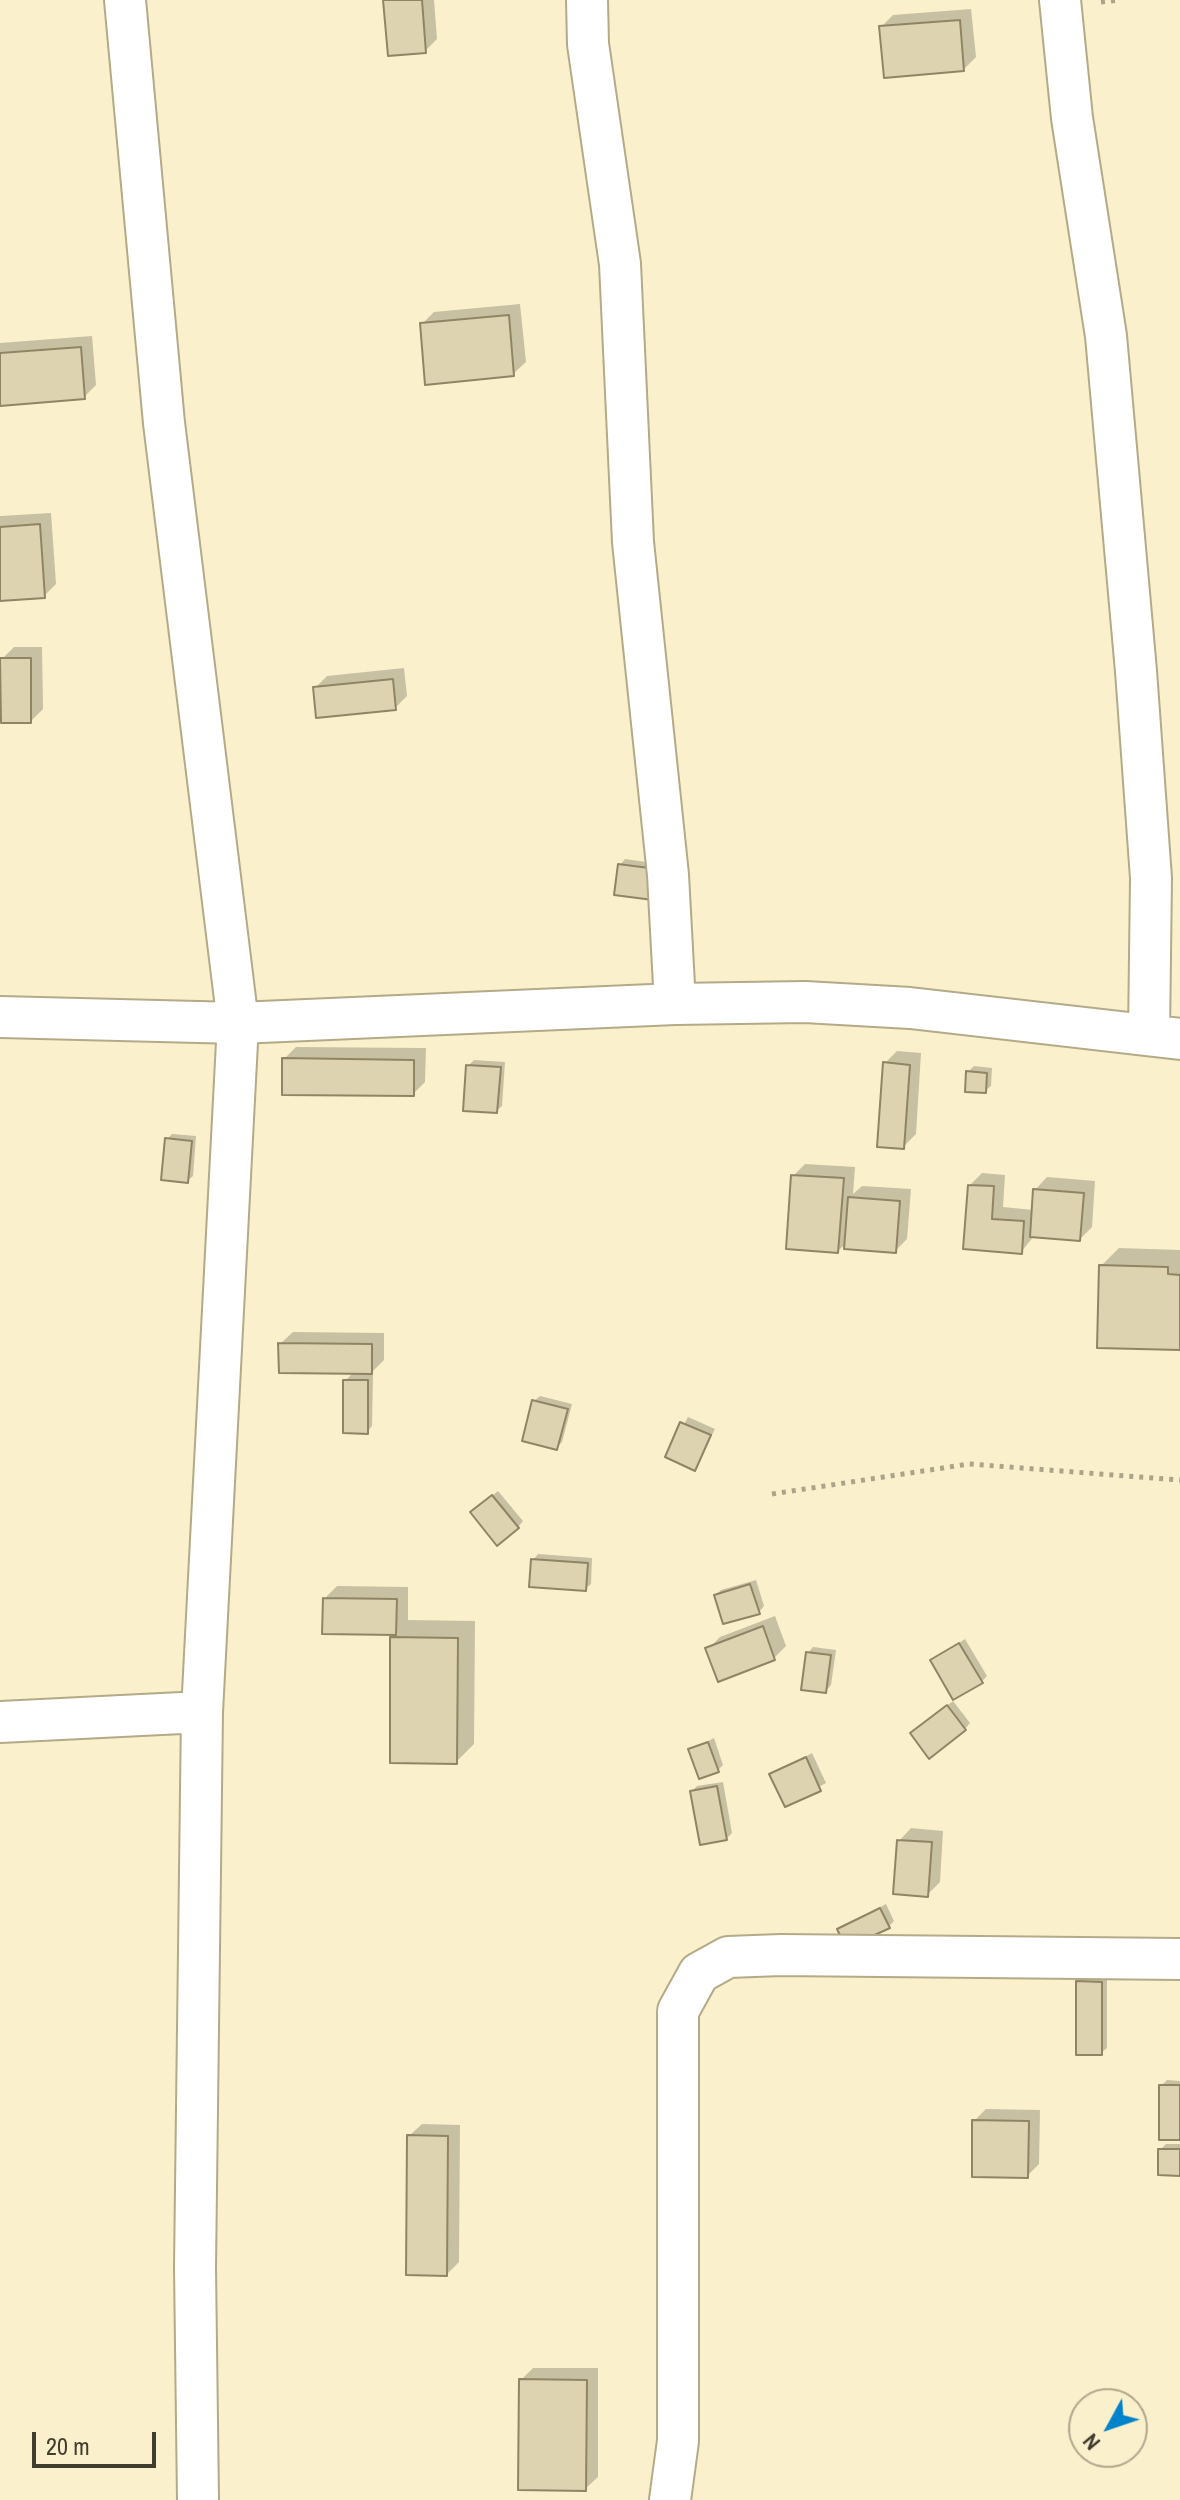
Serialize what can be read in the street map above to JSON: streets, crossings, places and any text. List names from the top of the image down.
{
  "scale_bar": "20 m",
  "north": "bottom left"
}
